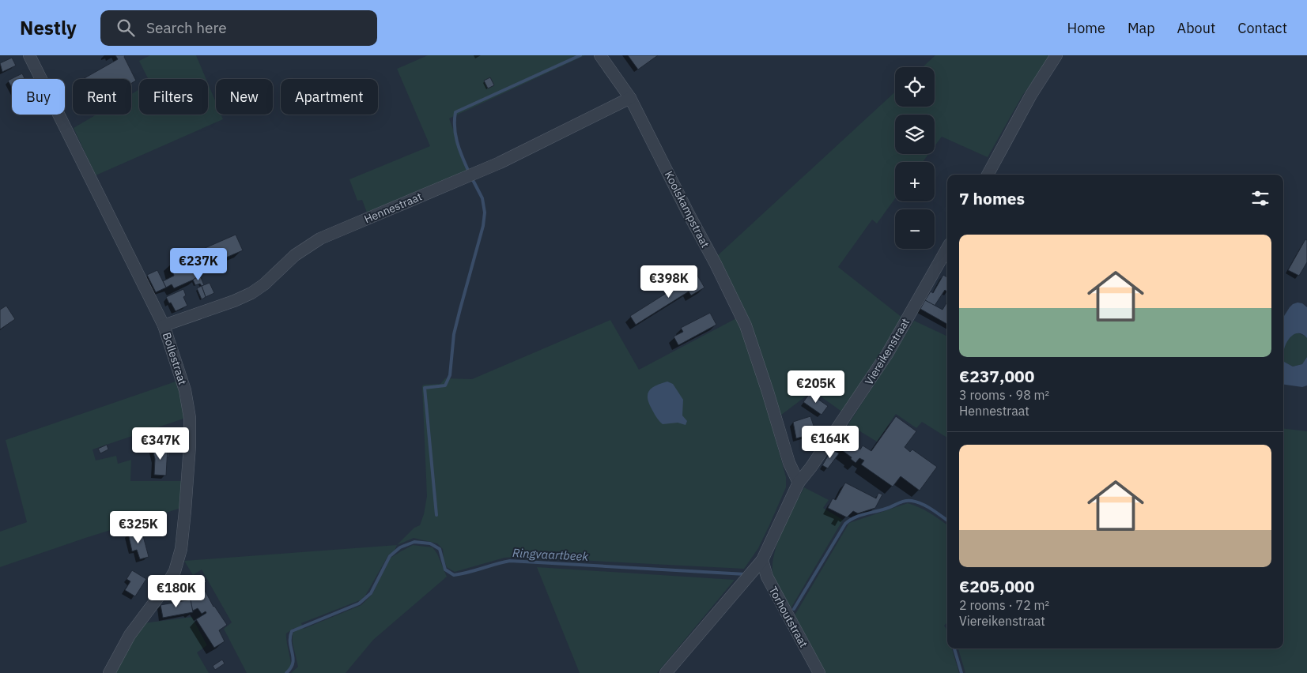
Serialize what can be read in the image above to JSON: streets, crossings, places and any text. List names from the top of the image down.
{
  "streets": {
    "street": [
      "Hennestraat",
      "Koolskampstraat",
      "Viereikenstraat",
      "Bollestraat",
      "Torhoutstraat"
    ]
  },
  "crossings": [
    ["Hennestraat", "Koolskampstraat"],
    ["Hennestraat", "Bollestraat"],
    ["Koolskampstraat", "Viereikenstraat"],
    ["Viereikenstraat", "Torhoutstraat"]
  ],
  "water": ["Ringvaartbeek"],
  "page": {
    "header": "Nestly",
    "search": "Search here",
    "nav": [
      "Home",
      "Map",
      "About",
      "Contact"
    ],
    "map_buttons": ["+", "−"],
    "chip": [
      "Buy",
      "Rent",
      "Filters",
      "New",
      "Apartment"
    ],
    "heading": "7 homes",
    "list": [
      {
        "name": "€237,000",
        "note": "3 rooms · 98 m² · Hennestraat"
      },
      {
        "name": "€205,000",
        "note": "2 rooms · 72 m² · Viereikenstraat"
      }
    ],
    "price": [
      "€237K",
      "€398K",
      "€205K",
      "€164K",
      "€347K",
      "€325K",
      "€180K"
    ]
  }
}
